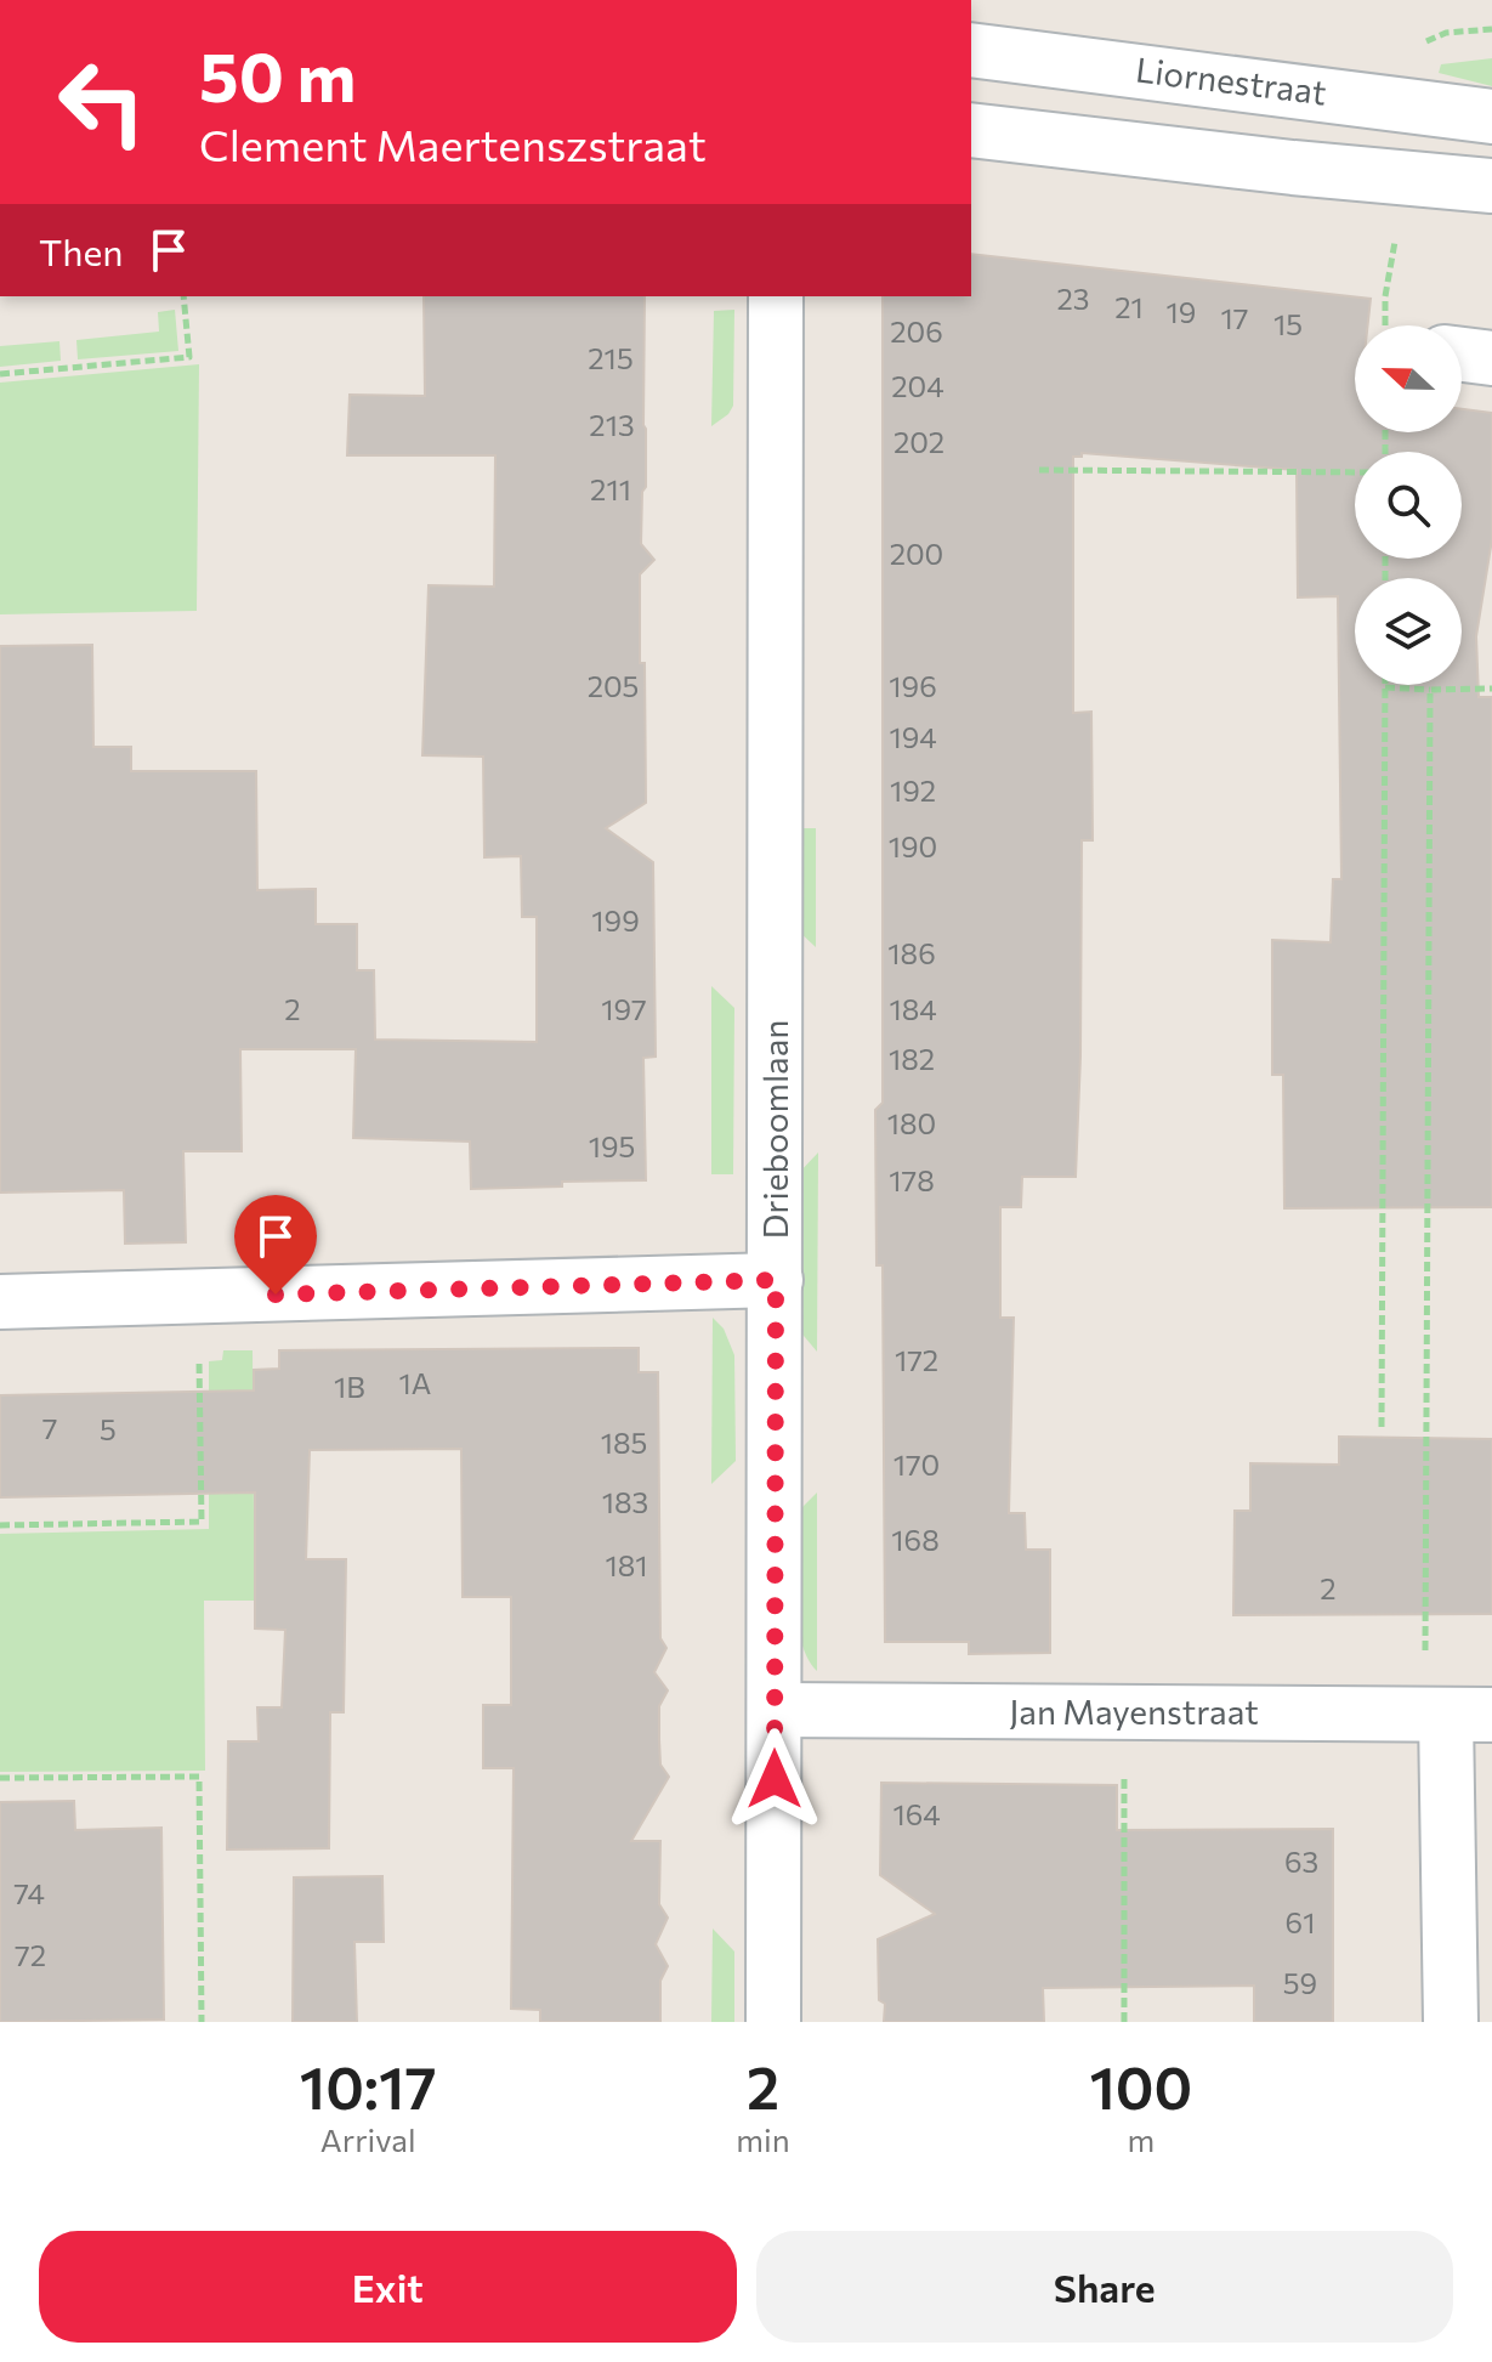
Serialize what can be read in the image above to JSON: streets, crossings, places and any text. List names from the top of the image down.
{
  "streets": {
    "street": ["Liornestraat", "Drieboomlaan", "Jan Mayenstraat"]
  },
  "crossings": [
    ["Drieboomlaan", "Jan Mayenstraat"]
  ],
  "house_numbers": [
    "23",
    "21",
    "19",
    "17",
    "15",
    "206",
    "215",
    "204",
    "213",
    "202",
    "211",
    "200",
    "205",
    "196",
    "194",
    "192",
    "190",
    "199",
    "186",
    "2",
    "197",
    "184",
    "182",
    "180",
    "195",
    "178",
    "172",
    "1A",
    "1B",
    "7",
    "5",
    "185",
    "170",
    "183",
    "168",
    "181",
    "2",
    "164",
    "63",
    "74",
    "61",
    "72",
    "59"
  ],
  "north": "left",
  "page": {
    "turn": ["50 m", "Clement Maertenszstraat"],
    "then": "Then",
    "eta": [
      "10:17",
      "Arrival",
      "2",
      "min",
      "100",
      "m"
    ],
    "buttons": ["Exit", "Share"]
  }
}
